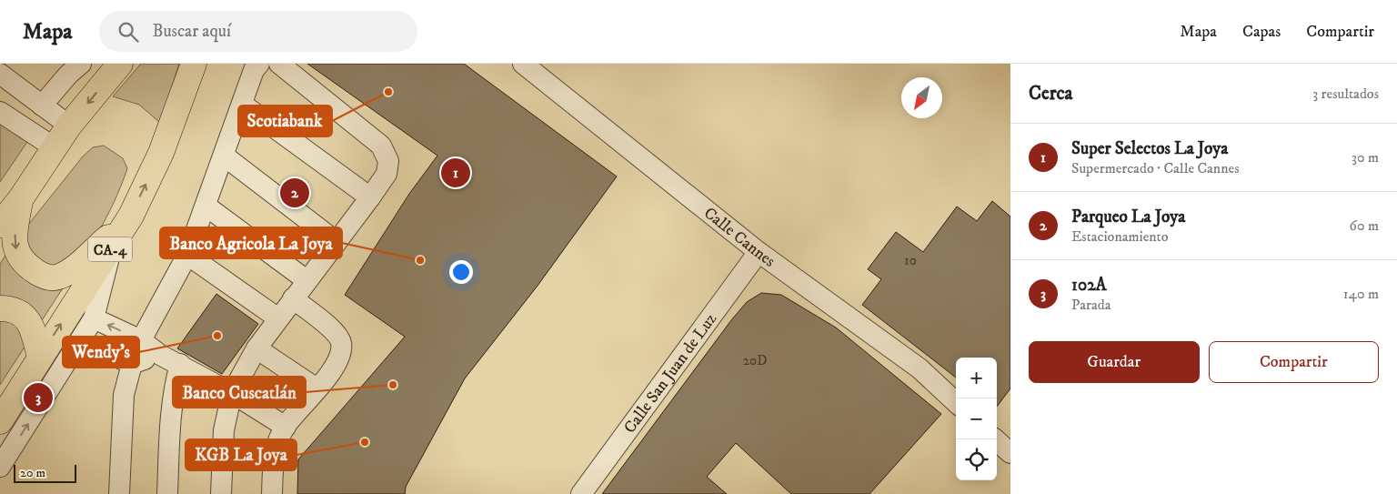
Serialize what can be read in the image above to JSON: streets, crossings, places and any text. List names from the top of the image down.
{
  "streets": {
    "highway": ["CA-4"],
    "street": ["Calle Cannes", "Calle San Juan de Luz"]
  },
  "crossings": [
    ["Calle Cannes", "Calle San Juan de Luz"]
  ],
  "places": [
    "Scotiabank",
    "Banco Agricola La Joya",
    "Wendy's",
    "Banco Cuscatlán",
    "KGB La Joya"
  ],
  "house_numbers": ["10", "20D"],
  "scale_bar": "20 m",
  "north": "bottom left",
  "page": {
    "header": "Mapa",
    "search": "Buscar aquí",
    "nav": ["Mapa", "Capas", "Compartir"],
    "heading": ["Cerca", "3 resultados"],
    "list": [
      {
        "mark": "1",
        "name": "Super Selectos La Joya",
        "note": "Supermercado · Calle Cannes",
        "value": "30 m"
      },
      {
        "mark": "2",
        "name": "Parqueo La Joya",
        "note": "Estacionamiento",
        "value": "60 m"
      },
      {
        "mark": "3",
        "name": "102A",
        "note": "Parada",
        "value": "140 m"
      }
    ],
    "pins": ["1", "2", "3"],
    "buttons": ["Guardar", "Compartir"],
    "map_buttons": ["+", "−"],
    "scale": "20 m"
  }
}
